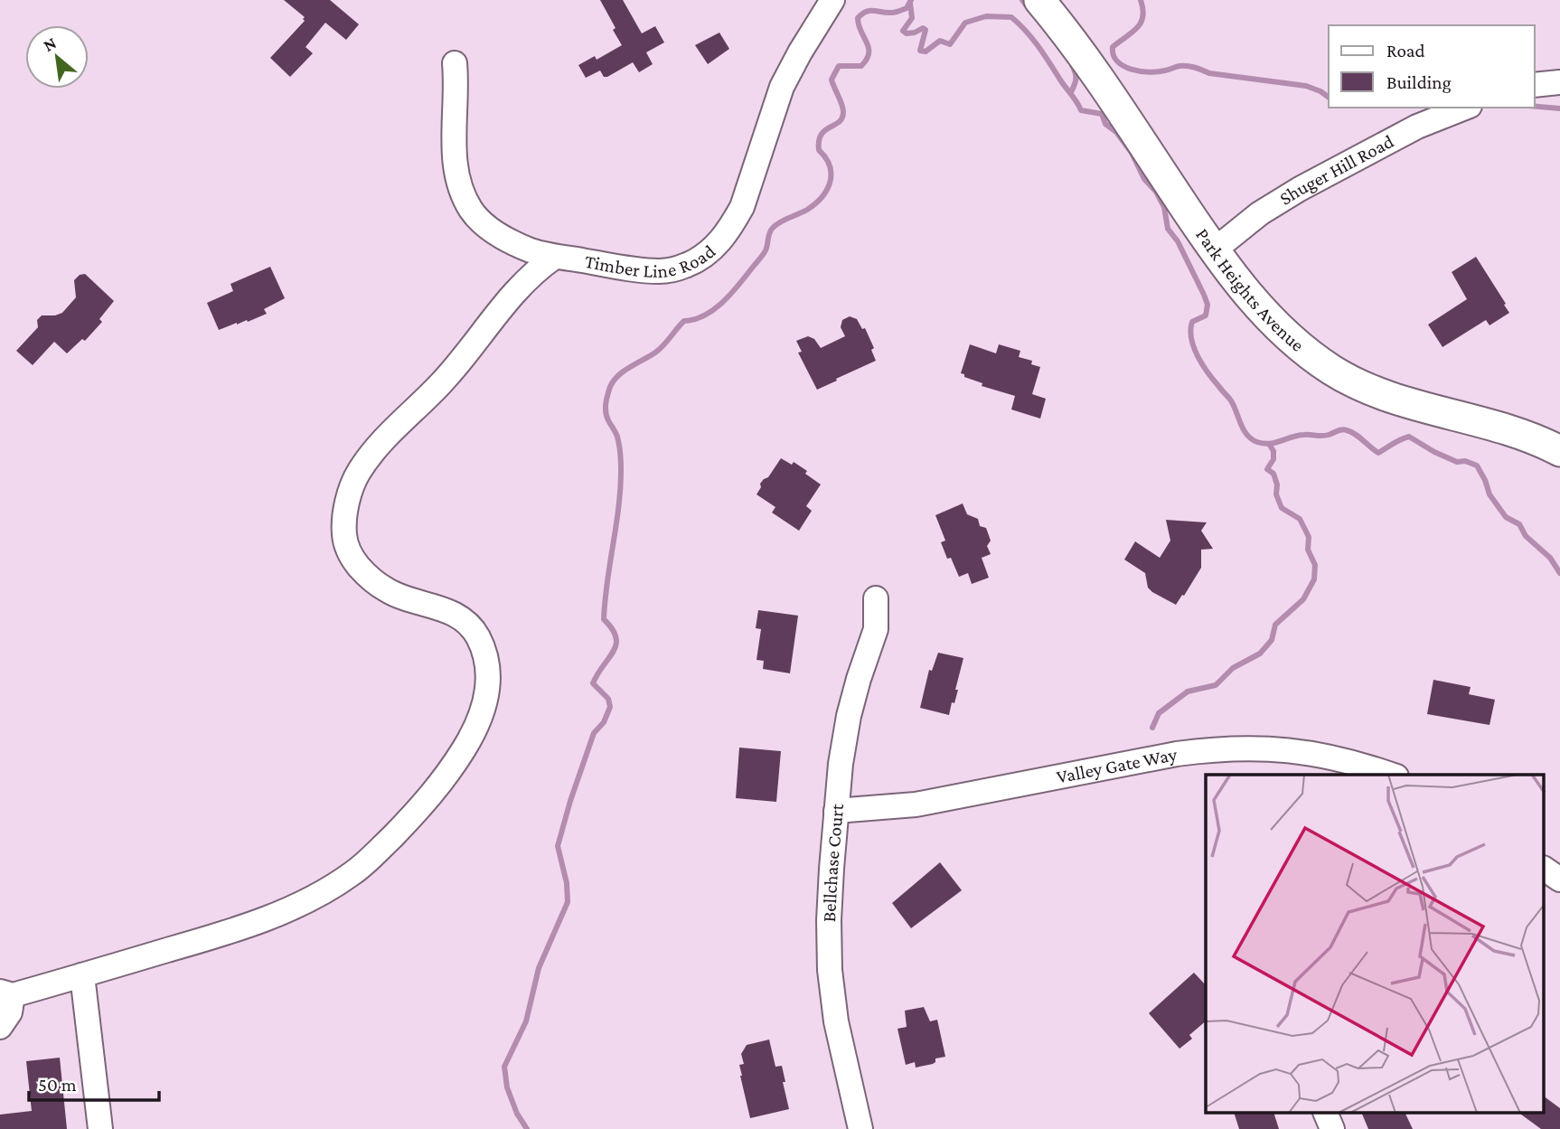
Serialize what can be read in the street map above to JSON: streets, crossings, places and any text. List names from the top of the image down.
{
  "streets": {
    "main road": ["Park Heights Avenue"],
    "street": [
      "Shuger Hill Road",
      "Timber Line Road",
      "Valley Gate Way",
      "Bellchase Court"
    ]
  },
  "crossings": [
    ["Shuger Hill Road", "Park Heights Avenue"],
    ["Valley Gate Way", "Bellchase Court"]
  ],
  "legend": ["Road", "Building"],
  "scale_bar": "50 m",
  "north": "top left"
}
